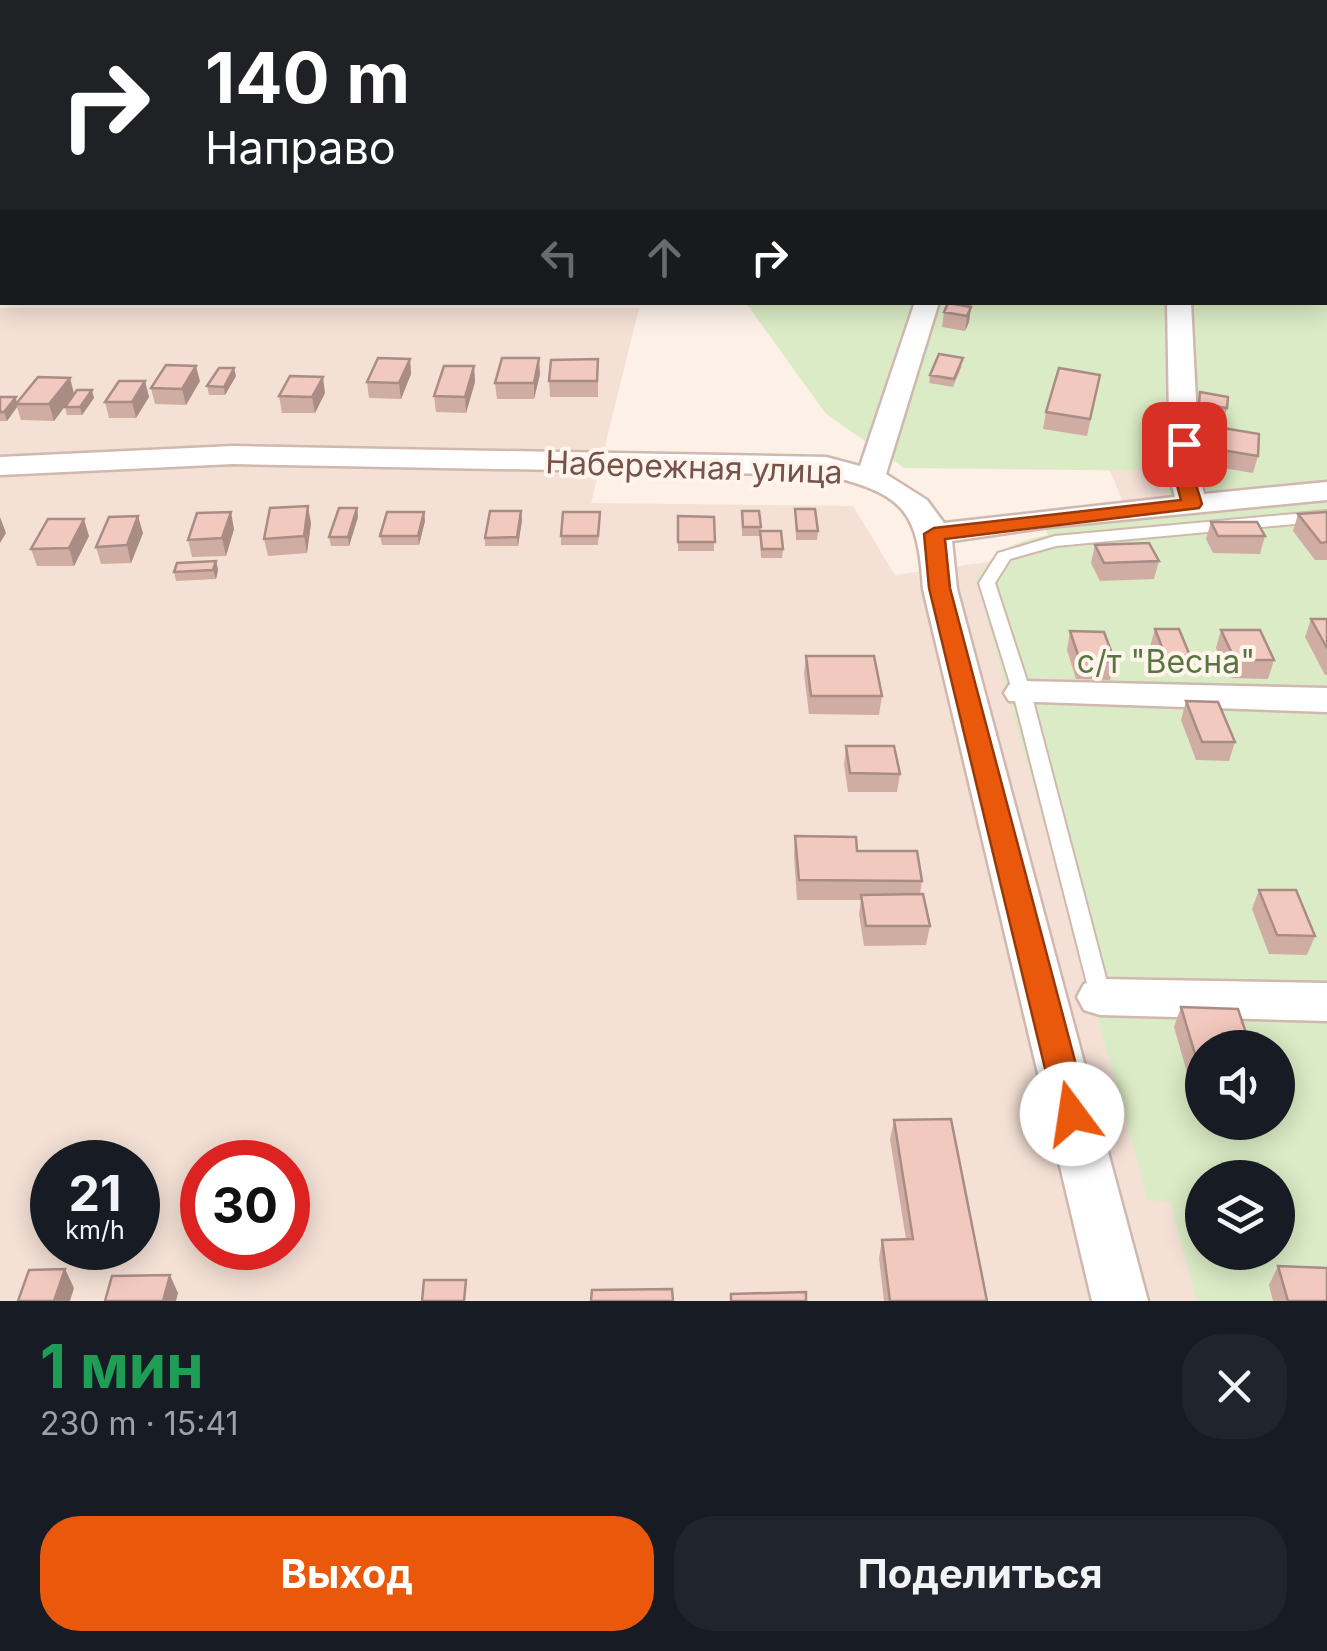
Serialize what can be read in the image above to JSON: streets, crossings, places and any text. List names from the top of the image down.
{
  "streets": {
    "street": ["Набережная улица"]
  },
  "parks": ["с/т \"Весна\""],
  "page": {
    "turn": ["140 m", "Направо"],
    "speed": "21 km/h",
    "limit": "30",
    "heading": ["1 мин", "230 m · 15:41"],
    "buttons": ["Выход", "Поделиться"]
  }
}
